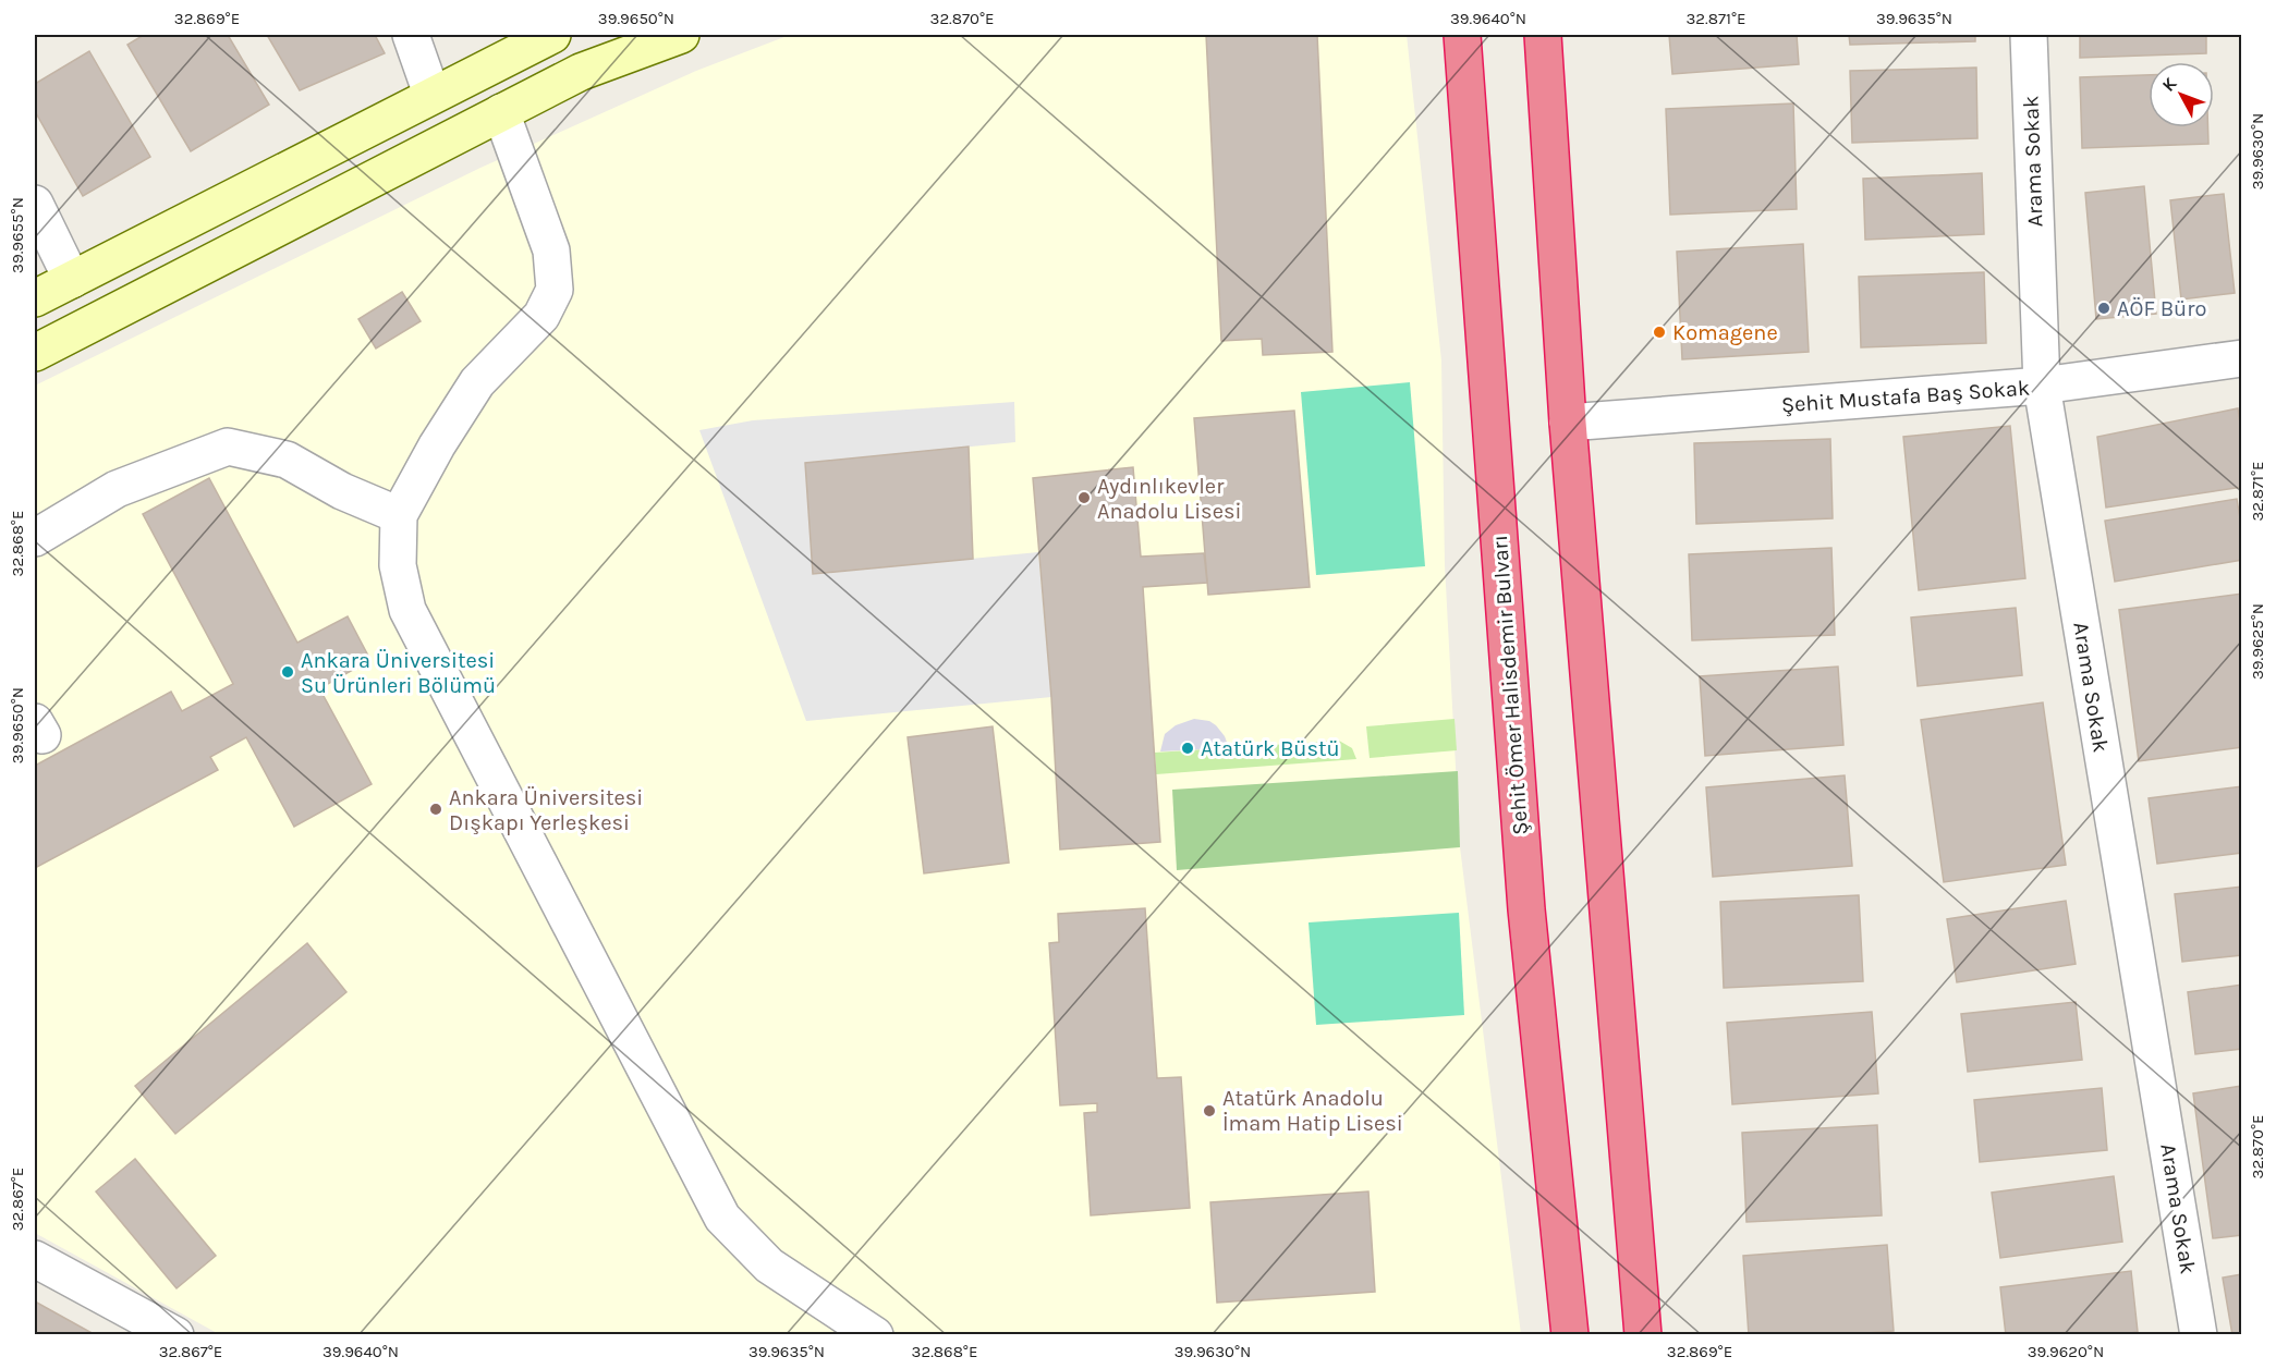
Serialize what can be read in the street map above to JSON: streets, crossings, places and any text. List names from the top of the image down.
{
  "streets": {
    "highway": ["Şehit Ömer Halisdemir Bulvarı"],
    "street": ["Arama Sokak", "Şehit Mustafa Baş Sokak"]
  },
  "crossings": [
    ["Arama Sokak", "Şehit Mustafa Baş Sokak"]
  ],
  "places": [
    "AÖF Büro",
    "Komagene",
    "Aydınlıkevler Anadolu Lisesi",
    "Ankara Üniversitesi Su Ürünleri Bölümü",
    "Atatürk Büstü",
    "Ankara Üniversitesi Dışkapı Yerleşkesi",
    "Atatürk Anadolu İmam Hatip Lisesi"
  ],
  "north": "top left",
  "coordinates": [
    "32.869°E",
    "39.9650°N",
    "32.870°E",
    "39.9640°N",
    "32.871°E",
    "39.9635°N",
    "39.9630°N",
    "39.9655°N",
    "32.868°E",
    "39.9625°N",
    "32.867°E",
    "39.9620°N"
  ]
}
